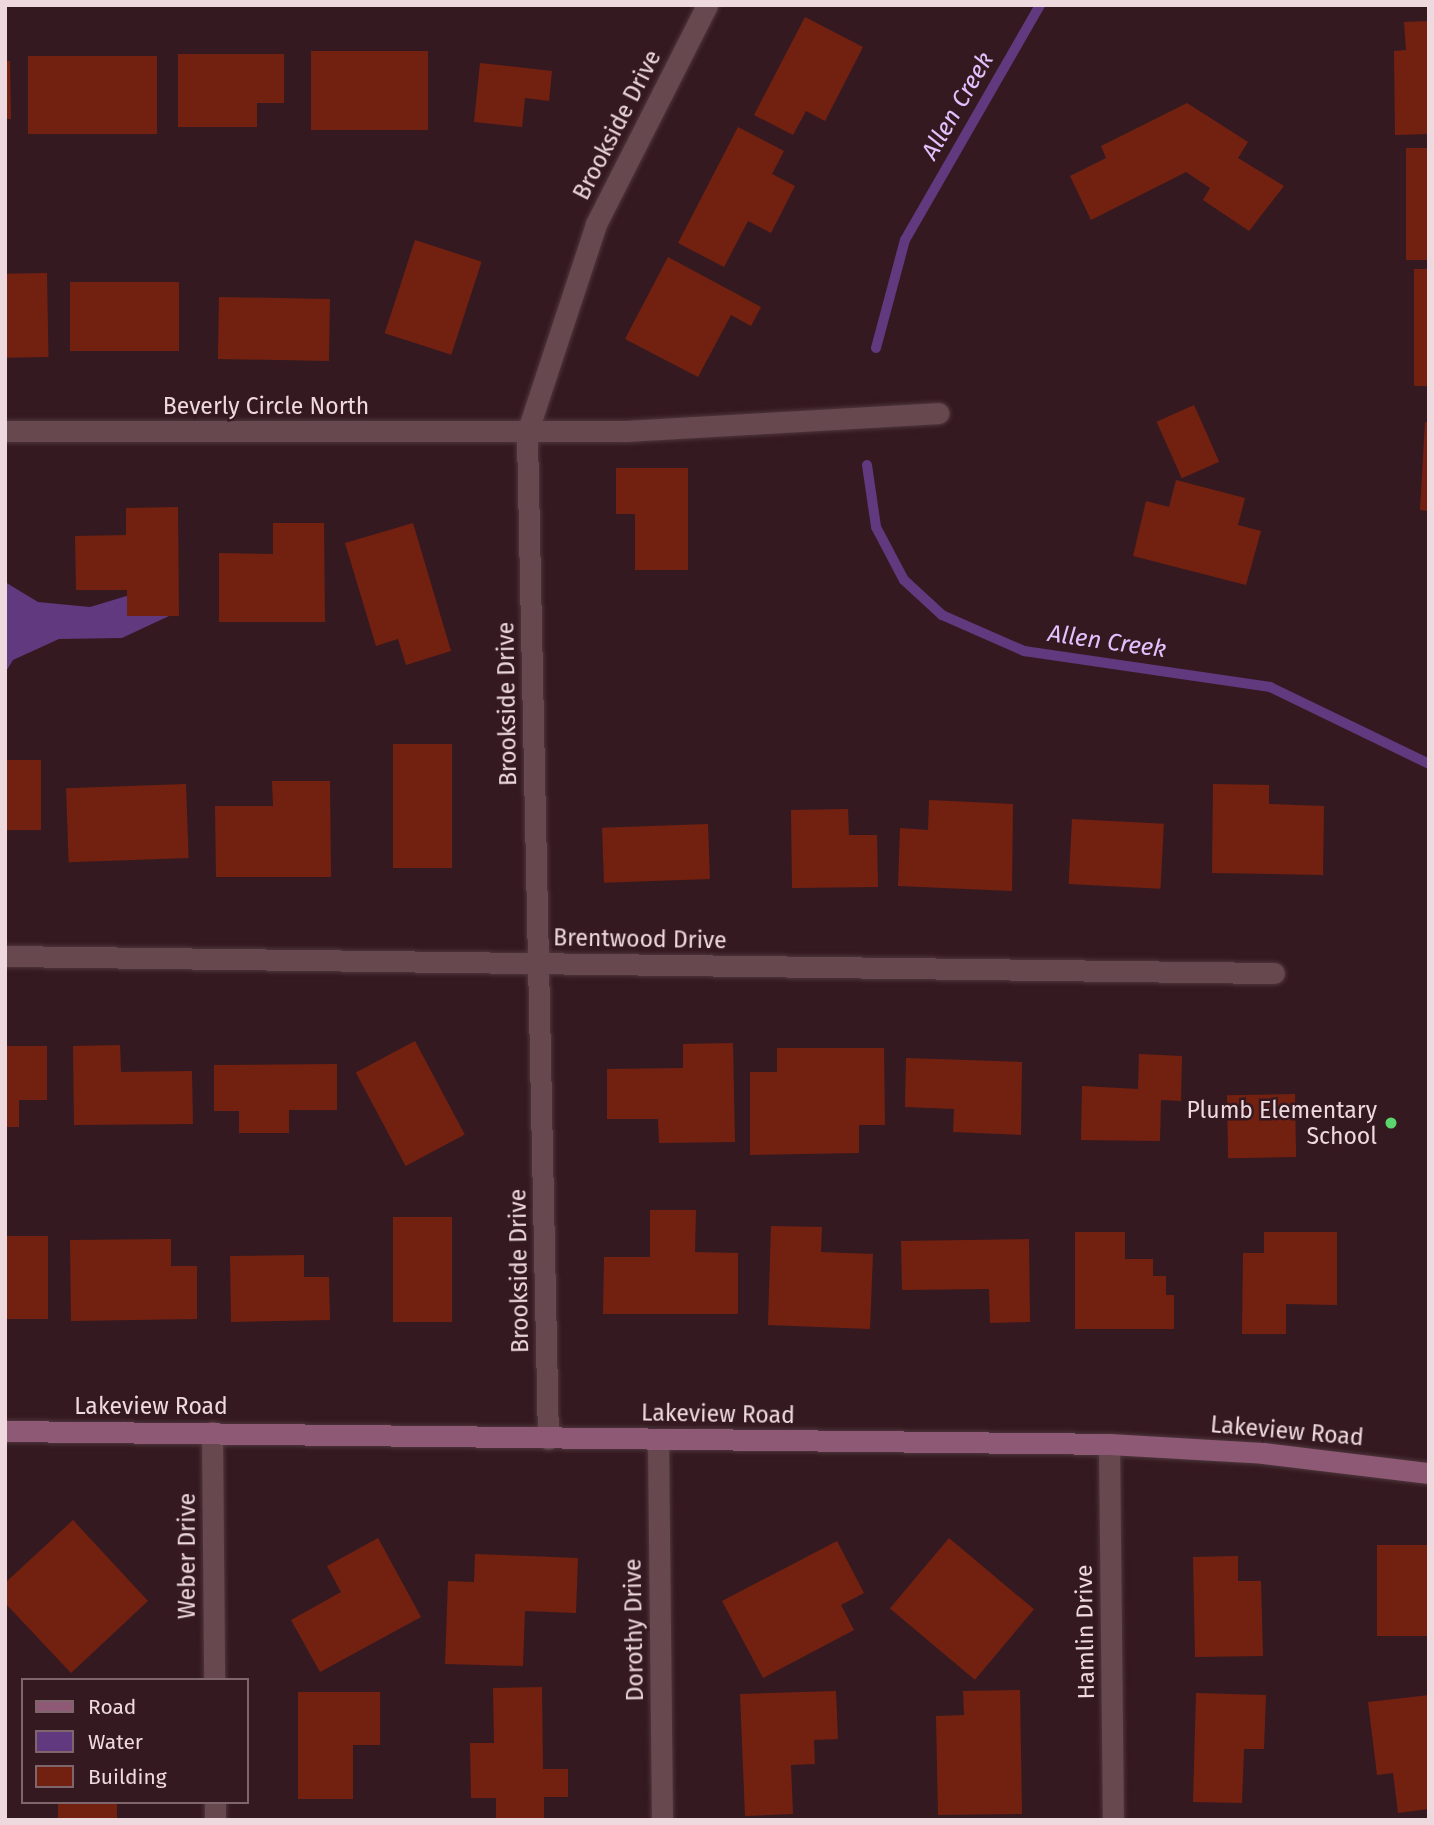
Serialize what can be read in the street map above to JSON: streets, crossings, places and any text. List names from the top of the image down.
{
  "streets": {
    "street": [
      "Brookside Drive",
      "Beverly Circle North",
      "Brentwood Drive",
      "Lakeview Road",
      "Weber Drive",
      "Dorothy Drive",
      "Hamlin Drive"
    ]
  },
  "crossings": [
    ["Brookside Drive", "Beverly Circle North"],
    ["Brookside Drive", "Brentwood Drive"],
    ["Brookside Drive", "Lakeview Road"],
    ["Lakeview Road", "Weber Drive"],
    ["Lakeview Road", "Dorothy Drive"],
    ["Lakeview Road", "Hamlin Drive"]
  ],
  "water": ["Allen Creek"],
  "places": ["Plumb Elementary School"],
  "legend": ["Road", "Water", "Building"]
}
